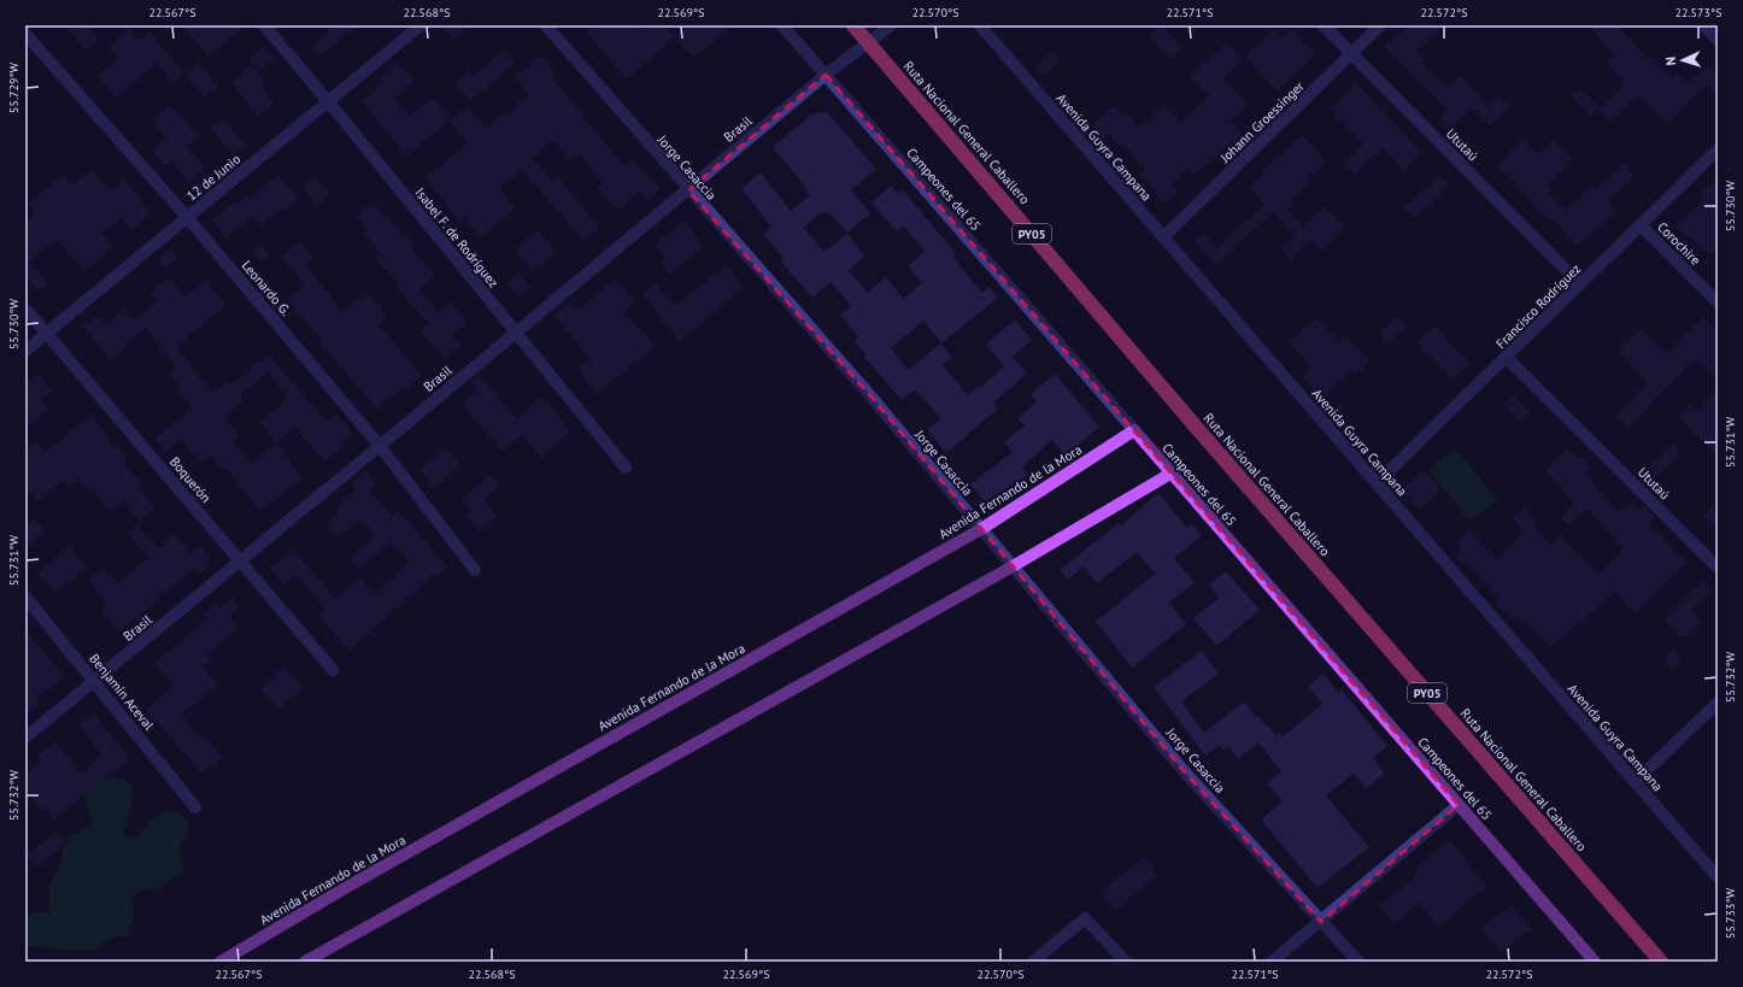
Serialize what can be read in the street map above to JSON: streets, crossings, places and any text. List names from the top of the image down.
{
  "streets": {
    "highway": ["Ruta Nacional General Caballero", "PY05"],
    "main road": ["Campeones del 65", "Avenida Fernando de la Mora"],
    "street": [
      "Johann Groessinger",
      "Brasil",
      "Ututaú",
      "Avenida Guyra Campana",
      "Jorge Casaccia",
      "12 de Junio",
      "Isabel F. de Rodríguez",
      "Corochire",
      "Leonardo G.",
      "Francisco Rodríguez",
      "Boquerón",
      "Benjamín Aceval"
    ]
  },
  "crossings": [
    ["Johann Groessinger", "Ututaú"],
    ["Johann Groessinger", "Avenida Guyra Campana"],
    ["Brasil", "Ruta Nacional General Caballero"],
    ["Brasil", "Jorge Casaccia"],
    ["Brasil", "Campeones del 65"],
    ["Brasil", "Isabel F. de Rodríguez"],
    ["Brasil", "Leonardo G."],
    ["Brasil", "Boquerón"],
    ["Brasil", "Benjamín Aceval"],
    ["Ututaú", "Francisco Rodríguez"],
    ["Avenida Guyra Campana", "Francisco Rodríguez"],
    ["Jorge Casaccia", "Avenida Fernando de la Mora"],
    ["12 de Junio", "Isabel F. de Rodríguez"],
    ["12 de Junio", "Leonardo G."],
    ["12 de Junio", "Boquerón"],
    ["Campeones del 65", "Avenida Fernando de la Mora"],
    ["Corochire", "Francisco Rodríguez"]
  ],
  "north": "left",
  "coordinates": [
    "22.567°S",
    "22.568°S",
    "22.569°S",
    "22.570°S",
    "22.571°S",
    "22.572°S",
    "22.573°S",
    "55.729°W",
    "55.730°W",
    "55.731°W",
    "55.732°W",
    "55.733°W"
  ]
}
